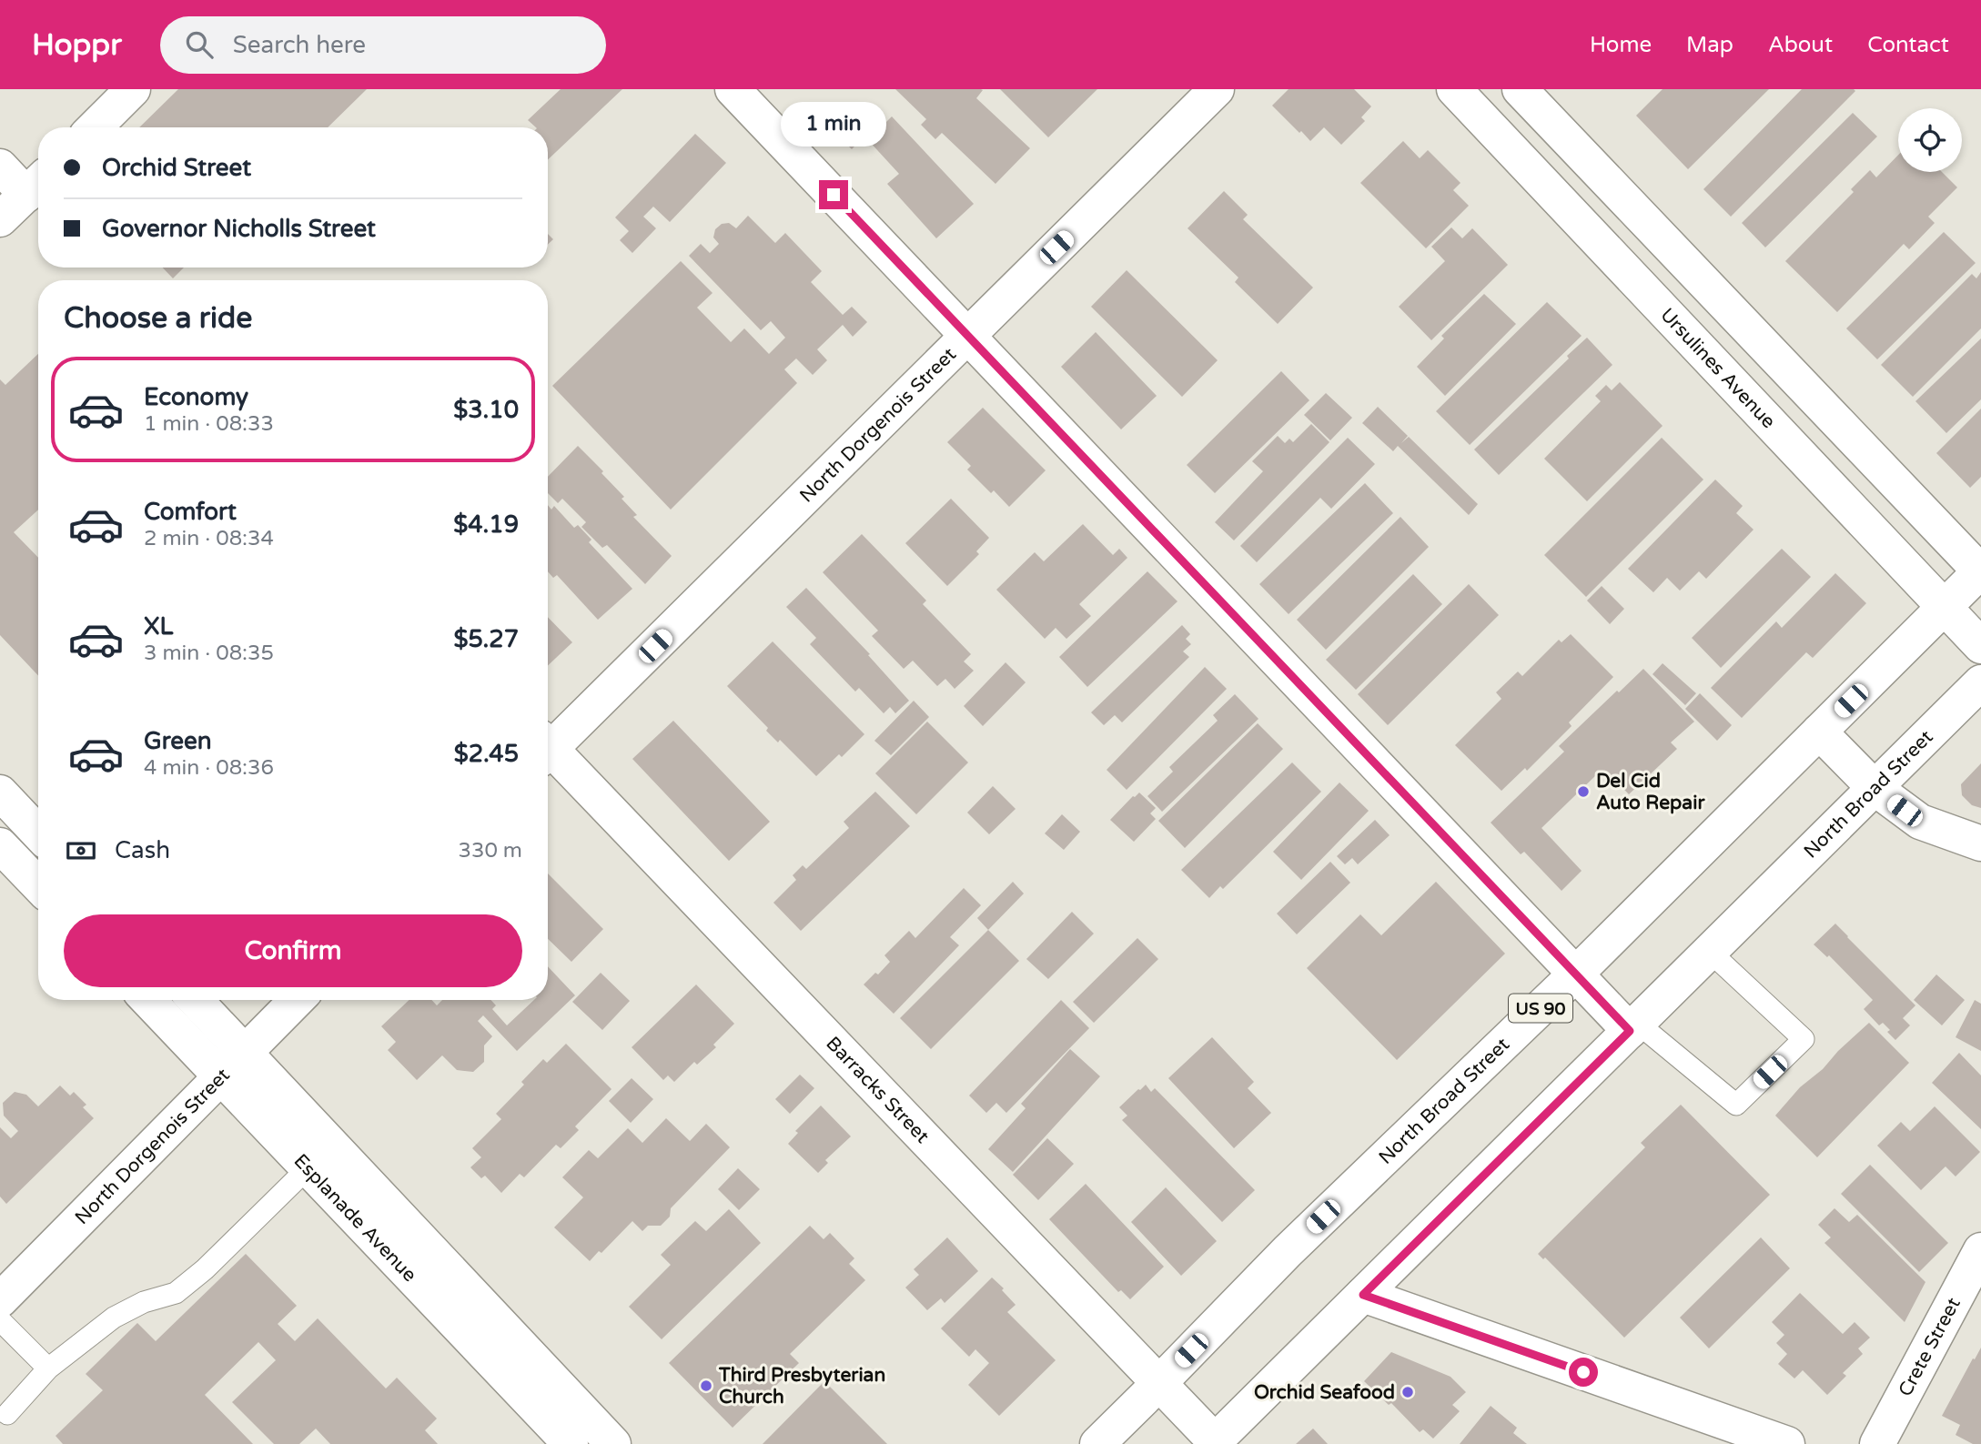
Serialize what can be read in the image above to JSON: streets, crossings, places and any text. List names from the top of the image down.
{
  "streets": {
    "street": [
      "Ursulines Avenue",
      "North Dorgenois Street",
      "North Broad Street",
      "US 90",
      "Barracks Street",
      "Esplanade Avenue",
      "Crete Street"
    ]
  },
  "crossings": [
    ["Ursulines Avenue", "North Broad Street"],
    ["North Dorgenois Street", "Esplanade Avenue"],
    ["North Broad Street", "Barracks Street"]
  ],
  "places": ["Del Cid Auto Repair", "Third Presbyterian Church", "Orchid Seafood"],
  "page": {
    "header": "Hoppr",
    "search": "Search here",
    "nav": [
      "Home",
      "Map",
      "About",
      "Contact"
    ],
    "bubble": "1 min",
    "banner": ["Orchid Street", "Governor Nicholls Street"],
    "heading": "Choose a ride",
    "list": [
      {
        "name": "Economy",
        "note": "1 min · 08:33",
        "value": "$3.10"
      },
      {
        "name": "Comfort",
        "note": "2 min · 08:34",
        "value": "$4.19"
      },
      {
        "name": "XL",
        "note": "3 min · 08:35",
        "value": "$5.27"
      },
      {
        "name": "Green",
        "note": "4 min · 08:36",
        "value": "$2.45"
      }
    ],
    "pay": ["Cash", "330 m"],
    "buttons": "Confirm"
  }
}
